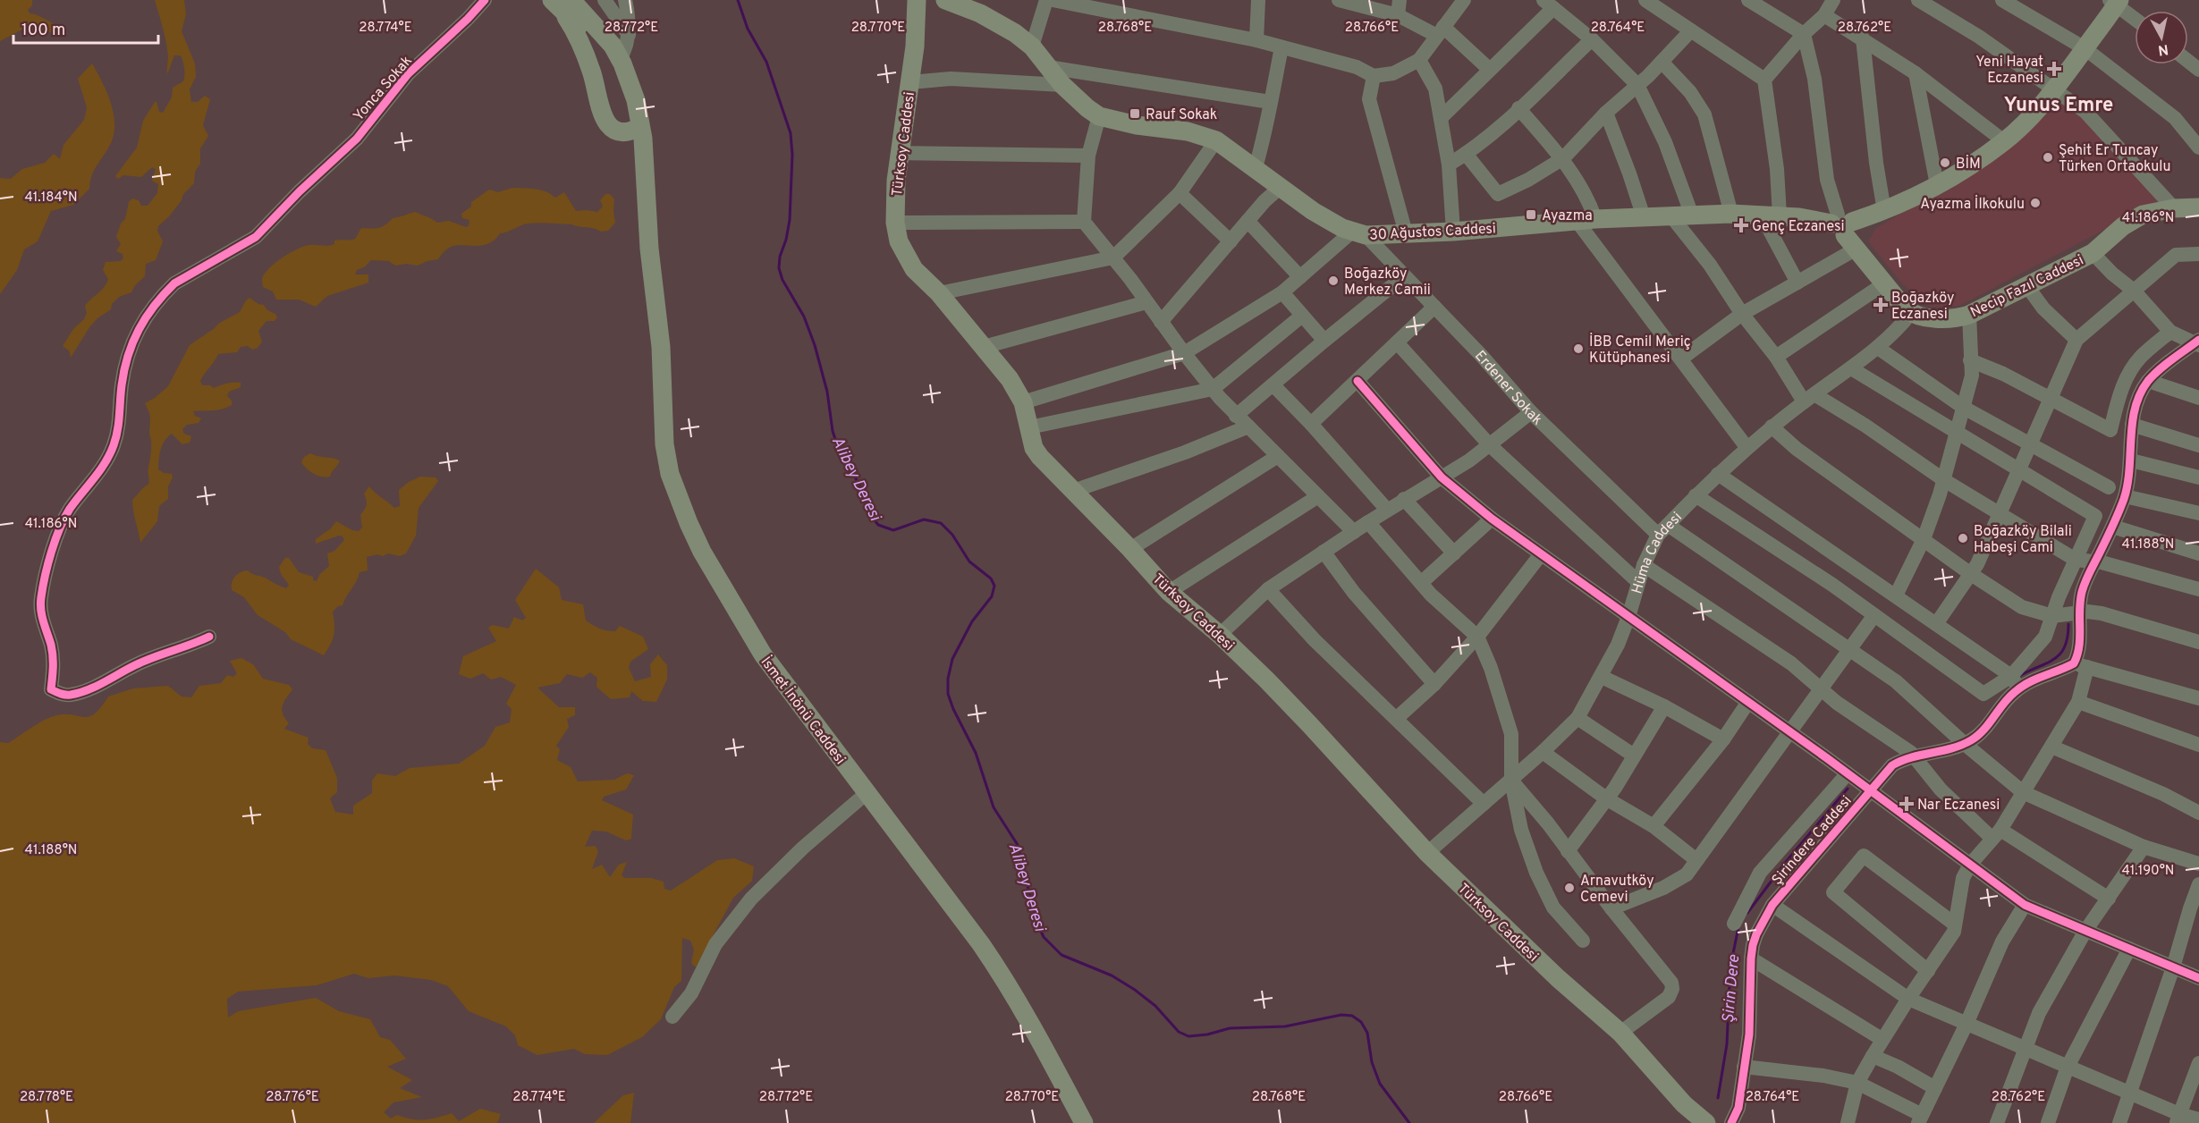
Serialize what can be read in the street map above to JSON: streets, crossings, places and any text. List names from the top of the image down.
{
  "streets": {
    "main road": [
      "Türksoy Caddesi",
      "30 Ağustos Caddesi",
      "Necip Fazıl Caddesi",
      "İsmet İnönü Caddesi"
    ],
    "street": [
      "Yonca Sokak",
      "Erdener Sokak",
      "Hüma Caddesi",
      "Şirindere Caddesi"
    ]
  },
  "crossings": [
    ["Türksoy Caddesi", "Hüma Caddesi"],
    ["30 Ağustos Caddesi", "Erdener Sokak"],
    ["Necip Fazıl Caddesi", "Hüma Caddesi"],
    ["Erdener Sokak", "Hüma Caddesi"],
    ["Erdener Sokak", "Şirindere Caddesi"]
  ],
  "districts": ["Yunus Emre"],
  "water": ["Alibey Deresi", "Şirin Dere"],
  "places": {
    "health": [
      "Yeni Hayat Eczanesi",
      "Genç Eczanesi",
      "Boğazköy Eczanesi",
      "Nar Eczanesi"
    ],
    "transit": ["Rauf Sokak", "Ayazma"],
    "other": [
      "Şehit Er Tuncay Türken Ortaokulu",
      "BİM",
      "Ayazma İlkokulu",
      "Boğazköy Merkez Camii",
      "İBB Cemil Meriç Kütüphanesi",
      "Boğazköy Bilali Habeşi Cami",
      "Arnavutköy Cemevi"
    ]
  },
  "scale_bar": "100 m",
  "north": "bottom",
  "coordinates": [
    "28.774°E",
    "28.772°E",
    "28.770°E",
    "28.768°E",
    "28.766°E",
    "28.764°E",
    "28.762°E",
    "41.184°N",
    "41.186°N",
    "41.188°N",
    "41.190°N",
    "28.778°E",
    "28.776°E"
  ]
}
